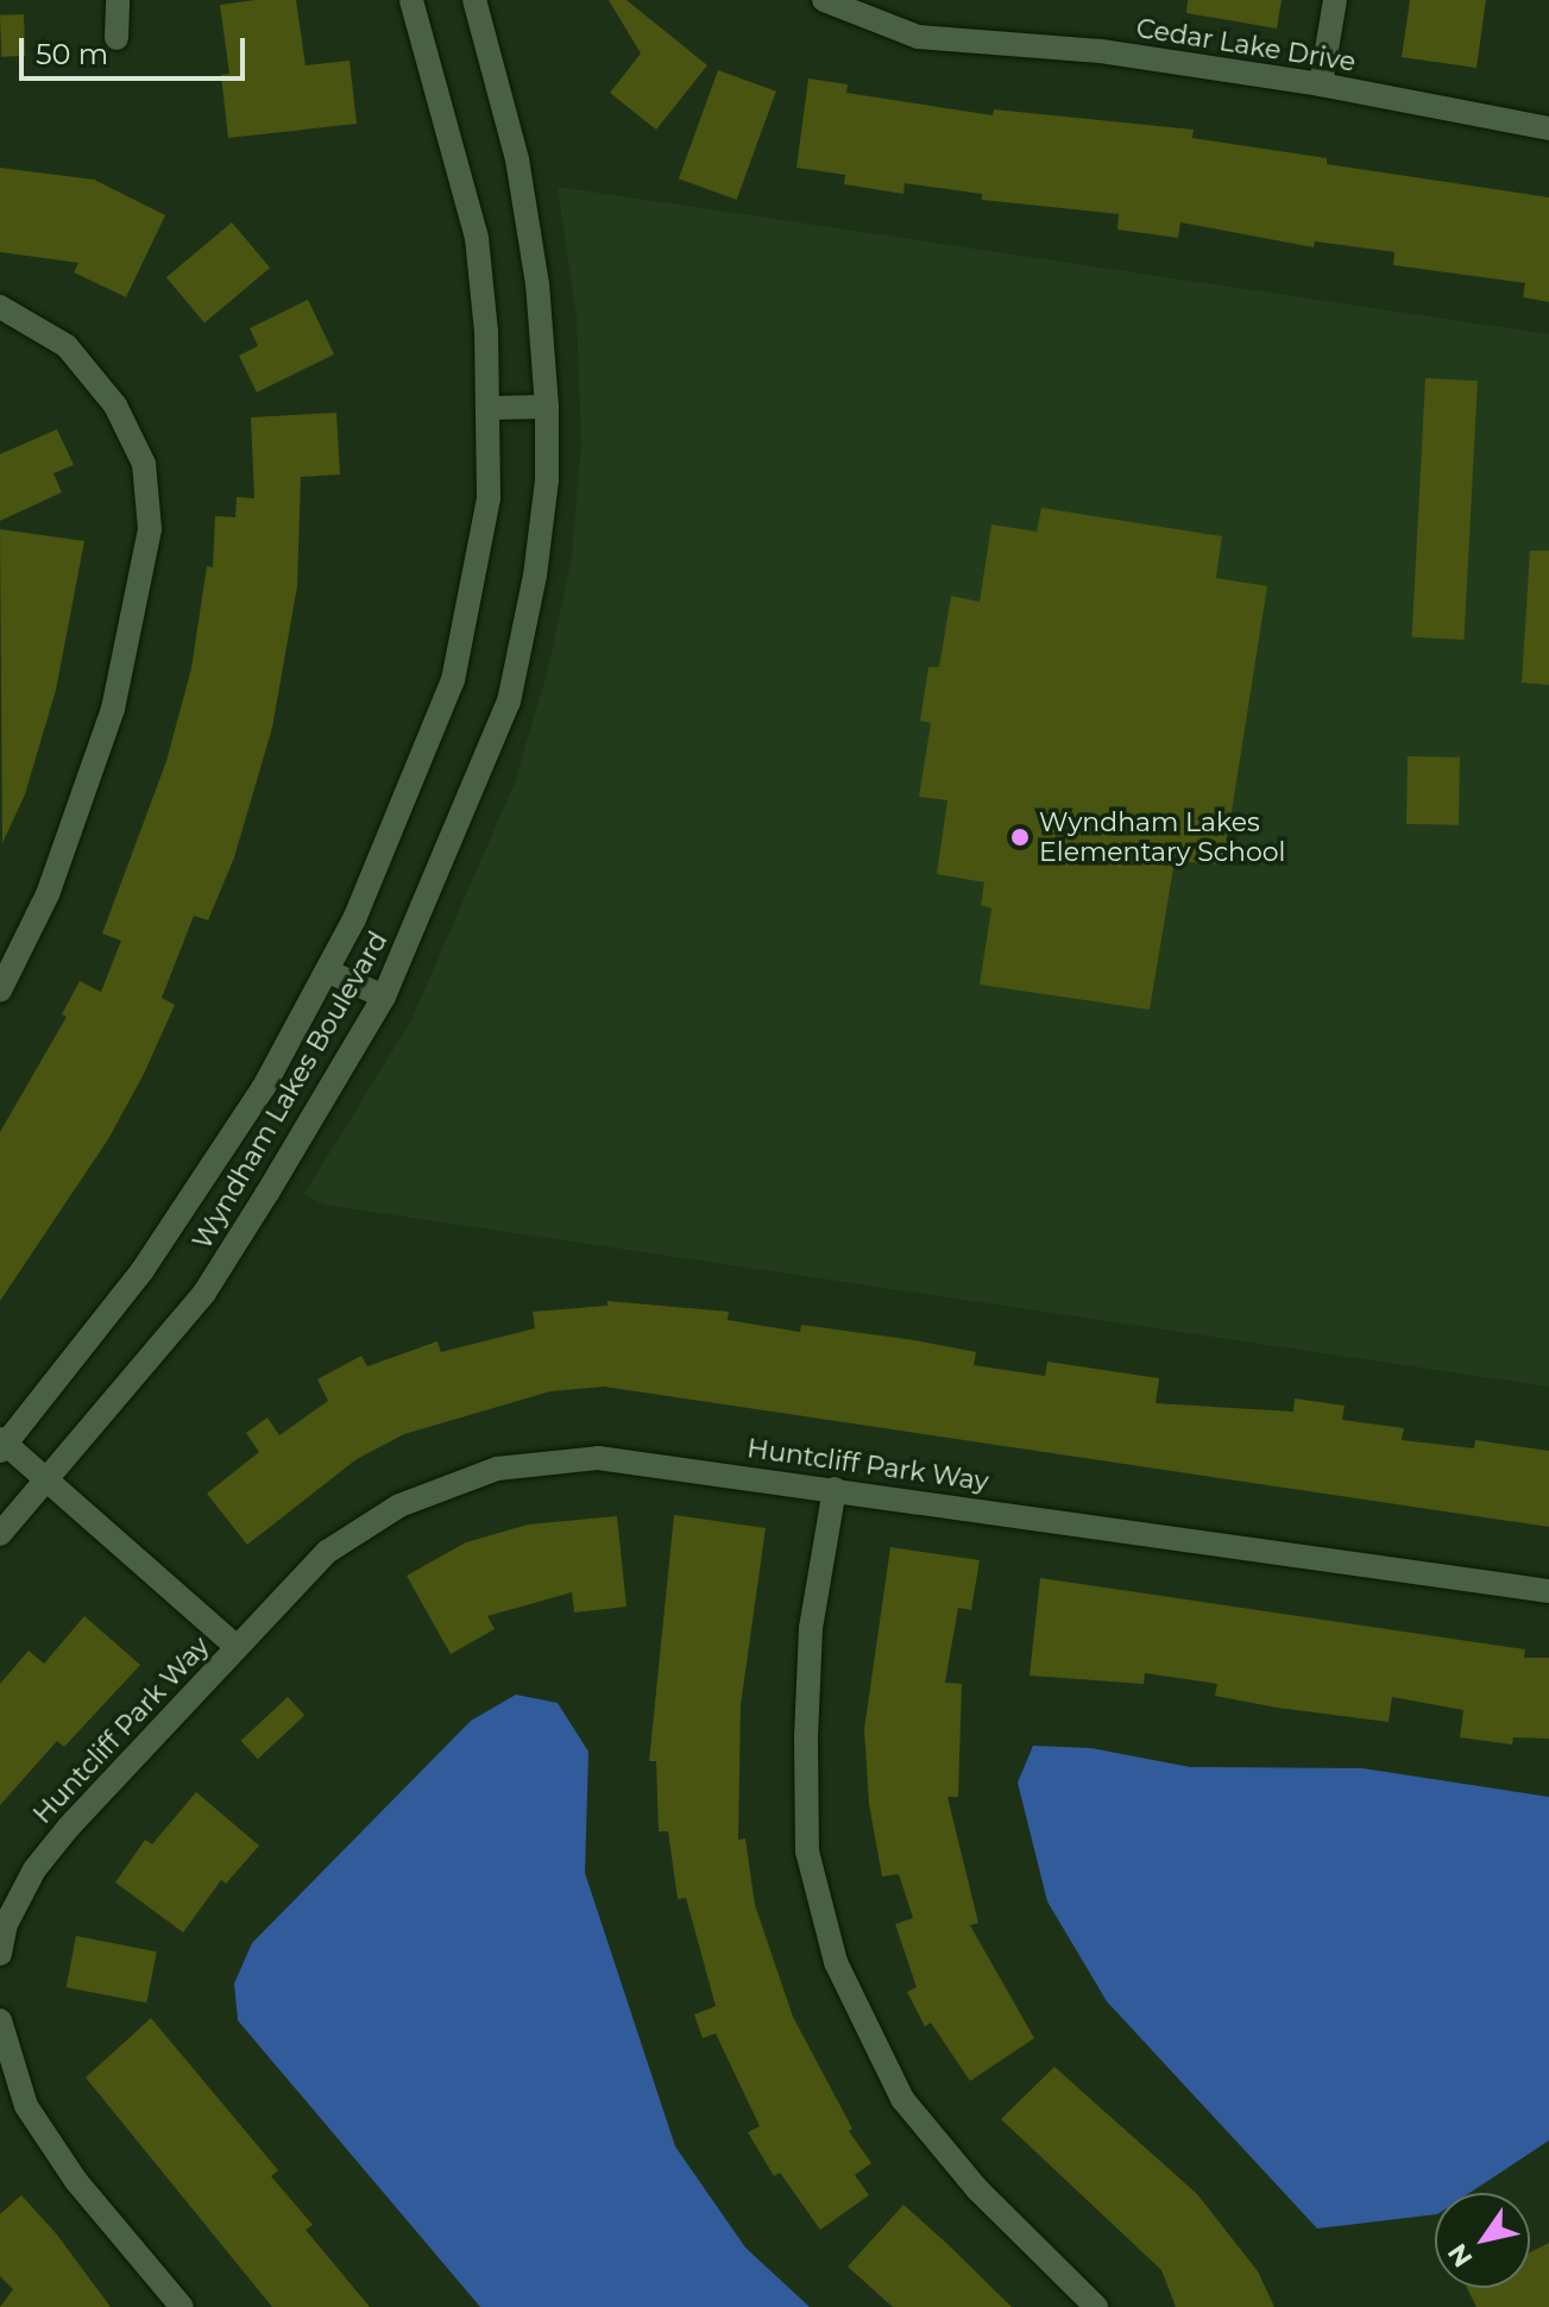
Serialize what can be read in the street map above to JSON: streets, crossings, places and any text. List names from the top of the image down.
{
  "streets": {
    "street": ["Cedar Lake Drive", "Wyndham Lakes Boulevard", "Huntcliff Park Way"]
  },
  "crossings": [
    ["Wyndham Lakes Boulevard", "Huntcliff Park Way"]
  ],
  "places": ["Wyndham Lakes Elementary School"],
  "scale_bar": "50 m",
  "north": "bottom left"
}
